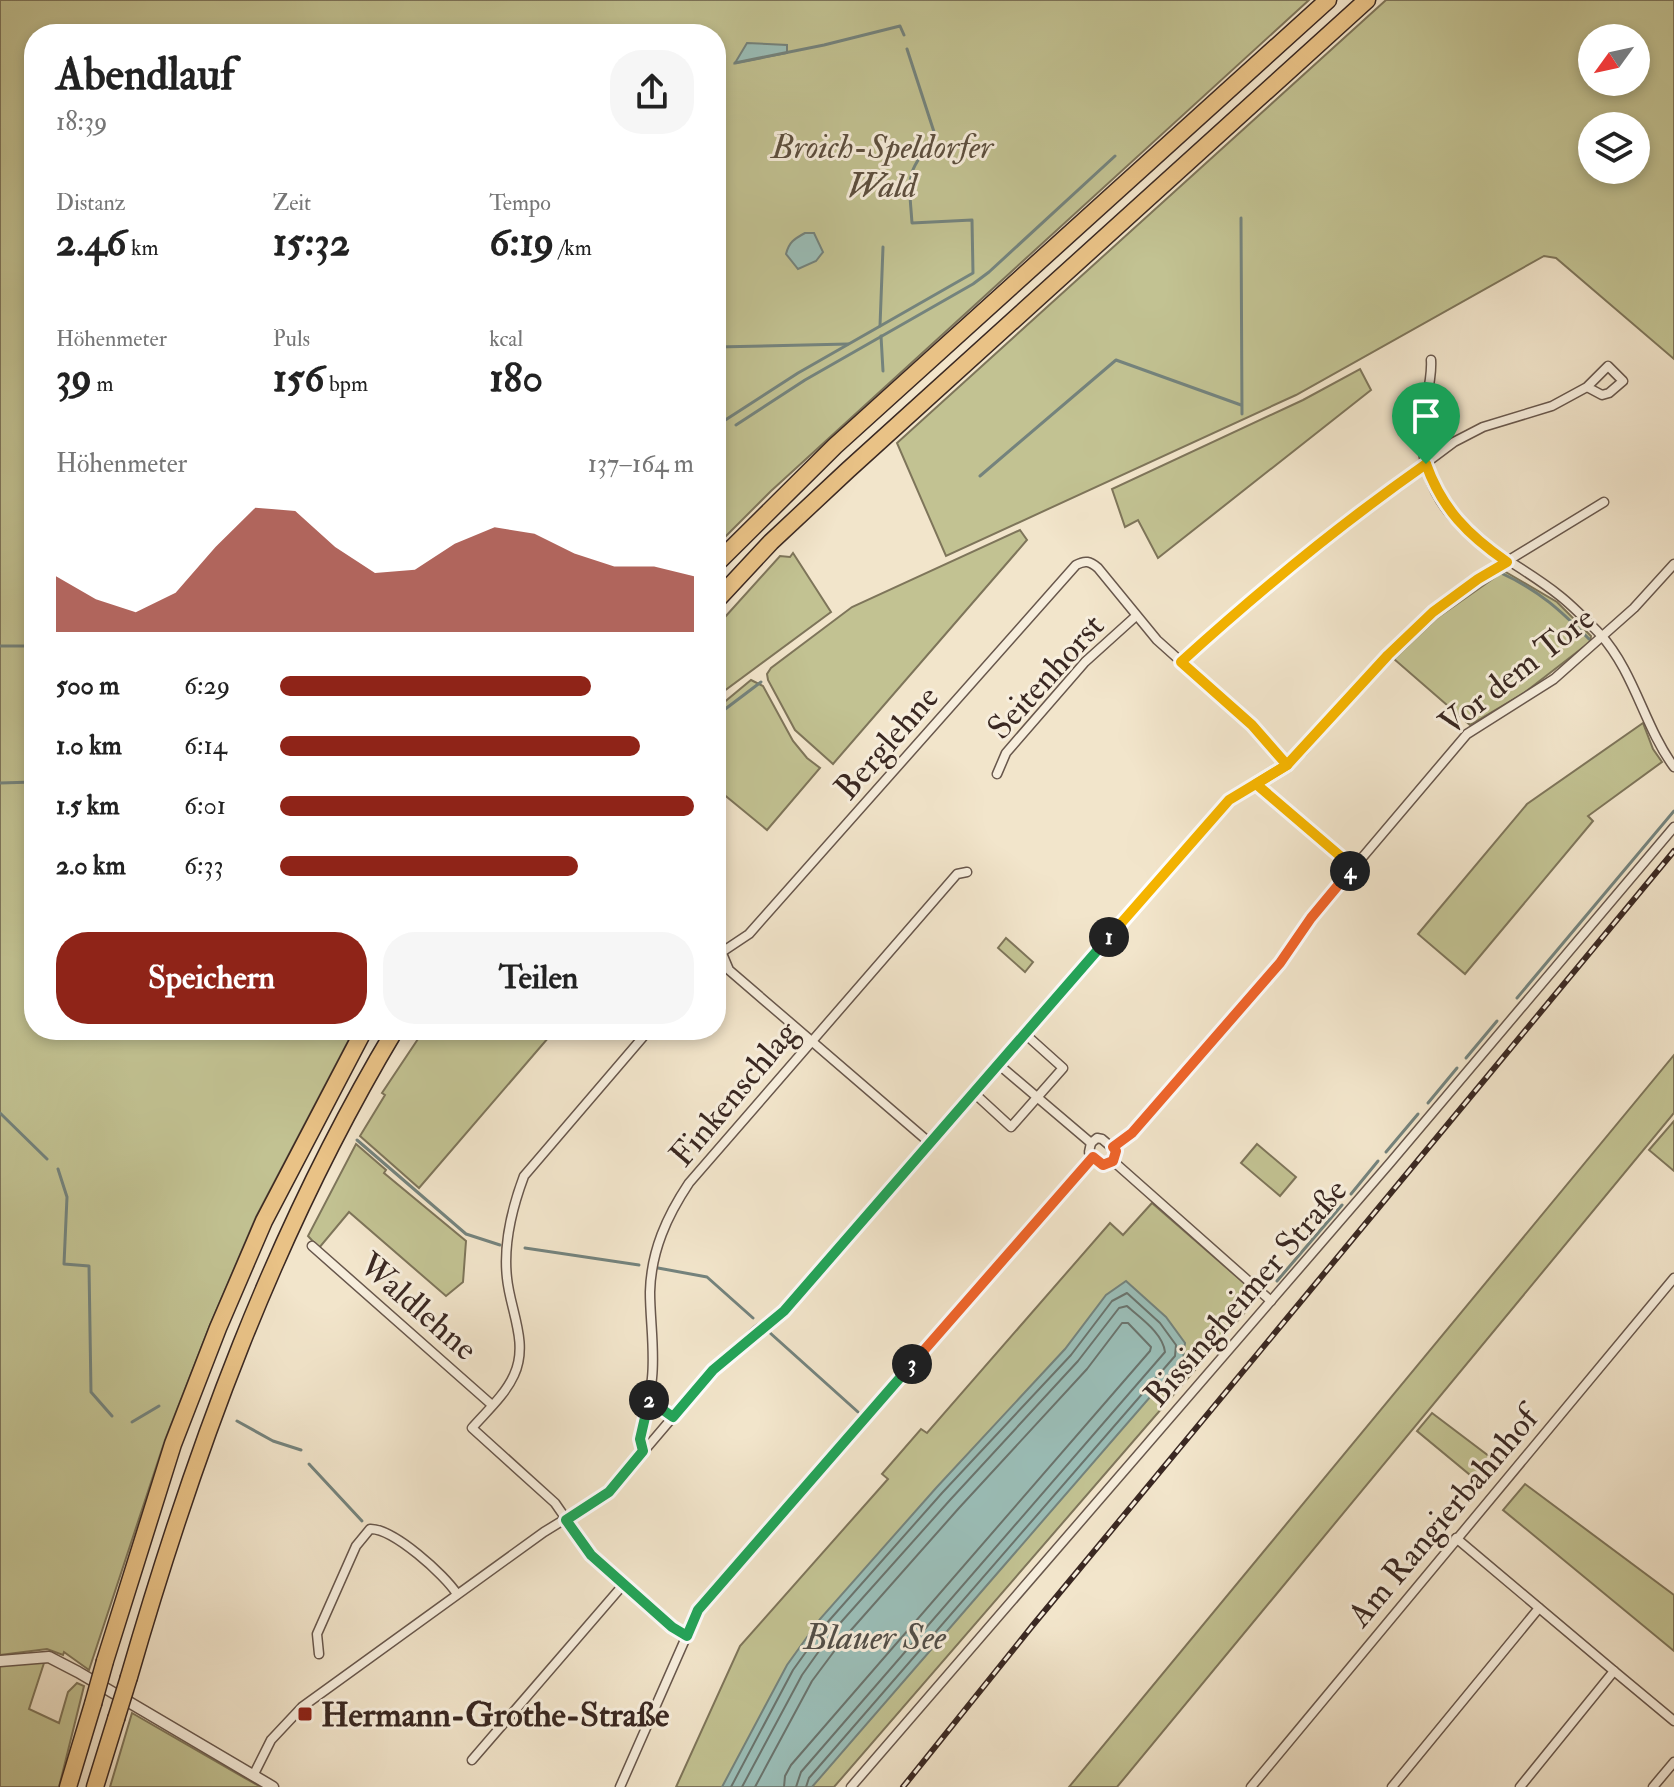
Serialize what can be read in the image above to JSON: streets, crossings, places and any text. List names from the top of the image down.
{
  "streets": {
    "street": [
      "Vor dem Tore",
      "Seitenhorst",
      "Berglehne",
      "Finkenschlag",
      "Bissingheimer Straße",
      "Waldlehne",
      "Am Rangierbahnhof"
    ]
  },
  "crossings": [
    ["Seitenhorst", "Berglehne"]
  ],
  "water": ["Blauer See"],
  "parks": ["Broich-Speldorfer Wald"],
  "places": {
    "transit": ["Hermann-Grothe-Straße"]
  },
  "north": "bottom left",
  "page": {
    "heading": ["Abendlauf", "18:39"],
    "stats": [
      ["Distanz", "2.46 km"],
      ["Zeit", "15:32"],
      ["Tempo", "6:19 /km"],
      ["Höhenmeter", "39 m"],
      ["Puls", "156 bpm"],
      ["kcal", "180"]
    ],
    "chart": ["Höhenmeter", "137–164 m"],
    "list": [
      {
        "name": "500 m",
        "note": "6:29"
      },
      {
        "name": "1.0 km",
        "note": "6:14"
      },
      {
        "name": "1.5 km",
        "note": "6:01"
      },
      {
        "name": "2.0 km",
        "note": "6:33"
      }
    ],
    "pins": [
      "4",
      "1",
      "3",
      "2"
    ],
    "buttons": ["Speichern", "Teilen"]
  }
}
